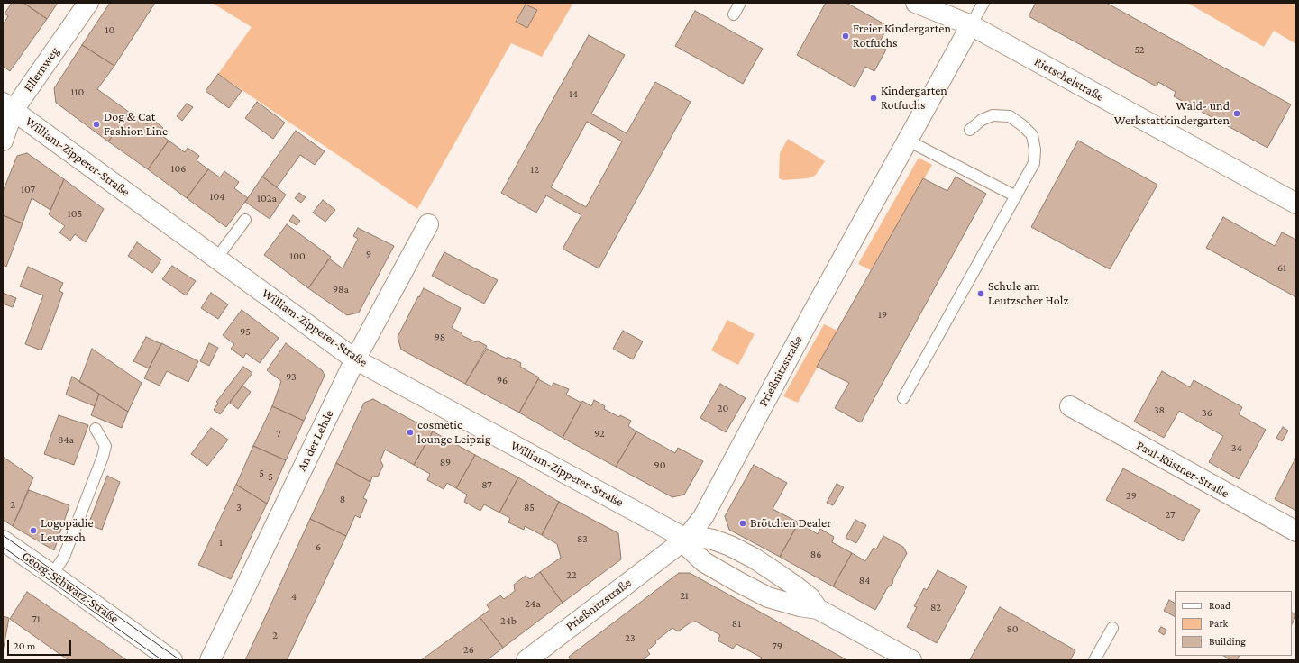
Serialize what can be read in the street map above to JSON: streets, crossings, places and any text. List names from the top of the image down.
{
  "streets": {
    "street": [
      "Ellernweg",
      "Rietschelstraße",
      "William-Zipperer-Straße",
      "Prießnitzstraße",
      "An der Lehde",
      "Paul-Küstner-Straße",
      "Georg-Schwarz-Straße"
    ]
  },
  "crossings": [
    ["Ellernweg", "William-Zipperer-Straße"],
    ["Rietschelstraße", "Prießnitzstraße"],
    ["William-Zipperer-Straße", "Prießnitzstraße"],
    ["William-Zipperer-Straße", "An der Lehde"]
  ],
  "places": [
    "Freier Kindergarten Rotfuchs",
    "Kindergarten Rotfuchs",
    "Wald- und Werkstattkindergarten",
    "Dog & Cat Fashion Line",
    "Schule am Leutzscher Holz",
    "cosmetic lounge Leipzig",
    "Brötchen Dealer",
    "Logopädie Leutzsch"
  ],
  "house_numbers": [
    "10",
    "52",
    "110",
    "14",
    "106",
    "12",
    "107",
    "104",
    "102a",
    "105",
    "9",
    "100",
    "61",
    "98a",
    "19",
    "95",
    "98",
    "93",
    "96",
    "20",
    "38",
    "36",
    "7",
    "92",
    "84a",
    "34",
    "89",
    "90",
    "5",
    "5",
    "87",
    "29",
    "8",
    "2",
    "3",
    "85",
    "27",
    "83",
    "1",
    "6",
    "86",
    "22",
    "84",
    "21",
    "4",
    "24a",
    "82",
    "71",
    "24b",
    "81",
    "80",
    "2",
    "23",
    "79",
    "26"
  ],
  "legend": ["Road", "Park", "Building"],
  "scale_bar": "20 m"
}
